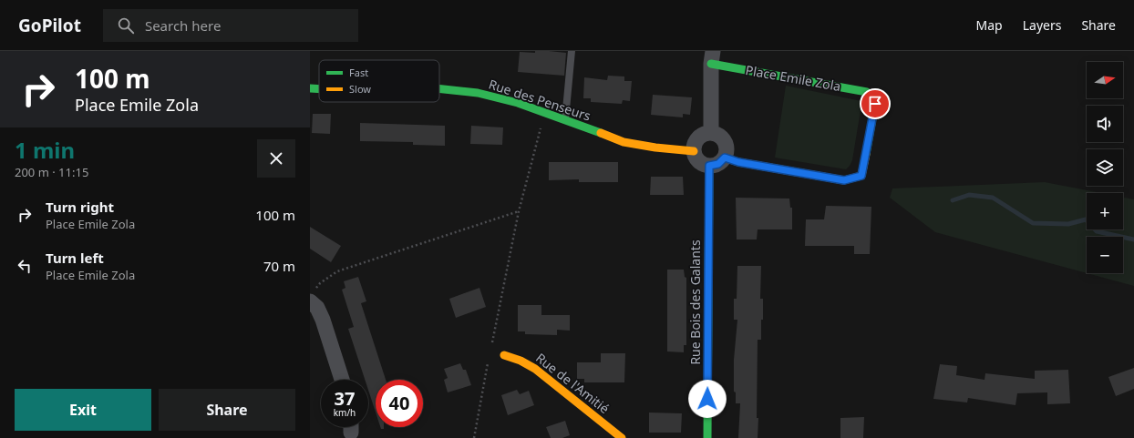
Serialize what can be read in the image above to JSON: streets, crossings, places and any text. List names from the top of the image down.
{
  "streets": {
    "street": [
      "Place Emile Zola",
      "Rue des Penseurs",
      "Rue Bois des Galants",
      "Rue de l'Amitié"
    ]
  },
  "crossings": [
    ["Place Emile Zola", "Rue des Penseurs"],
    ["Place Emile Zola", "Rue Bois des Galants"],
    ["Rue des Penseurs", "Rue Bois des Galants"]
  ],
  "legend": ["Fast", "Slow"],
  "north": "right",
  "page": {
    "header": "GoPilot",
    "search": "Search here",
    "nav": ["Map", "Layers", "Share"],
    "turn": ["100 m", "Place Emile Zola"],
    "map_buttons": ["+", "−"],
    "heading": ["1 min", "200 m · 11:15"],
    "list": [
      {
        "name": "Turn right",
        "note": "Place Emile Zola",
        "value": "100 m"
      },
      {
        "name": "Turn left",
        "note": "Place Emile Zola",
        "value": "70 m"
      }
    ],
    "speed": "37 km/h",
    "limit": "40",
    "buttons": ["Exit", "Share"]
  }
}
